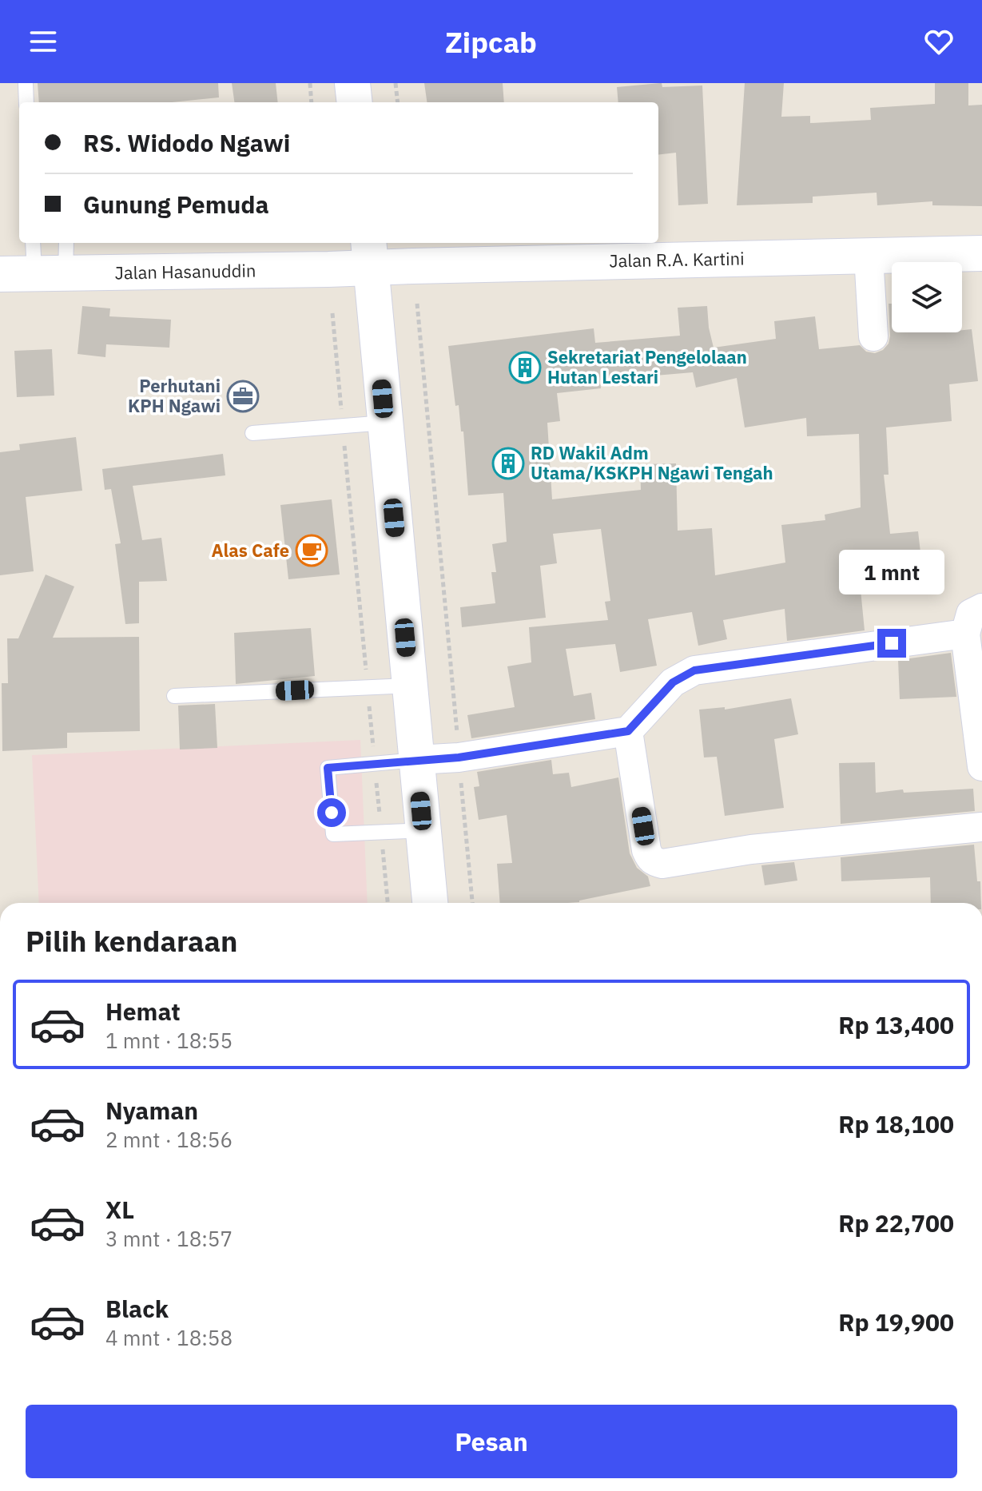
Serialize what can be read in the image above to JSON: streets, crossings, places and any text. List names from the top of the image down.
{
  "streets": {
    "street": ["Jalan R.A. Kartini", "Jalan Hasanuddin"]
  },
  "crossings": [
    ["Jalan R.A. Kartini", "Jalan Hasanuddin"]
  ],
  "places": {
    "building": ["Sekretariat Pengelolaan Hutan Lestari", "RD Wakil Adm Utama/KSKPH Ngawi Tengah"],
    "office": ["Perhutani KPH Ngawi"],
    "cafe": ["Alas Cafe"]
  },
  "page": {
    "header": "Zipcab",
    "banner": ["RS. Widodo Ngawi", "Gunung Pemuda"],
    "bubble": "1 mnt",
    "heading": "Pilih kendaraan",
    "list": [
      {
        "name": "Hemat",
        "note": "1 mnt · 18:55",
        "value": "Rp 13,400"
      },
      {
        "name": "Nyaman",
        "note": "2 mnt · 18:56",
        "value": "Rp 18,100"
      },
      {
        "name": "XL",
        "note": "3 mnt · 18:57",
        "value": "Rp 22,700"
      },
      {
        "name": "Black",
        "note": "4 mnt · 18:58",
        "value": "Rp 19,900"
      }
    ],
    "buttons": "Pesan"
  }
}
